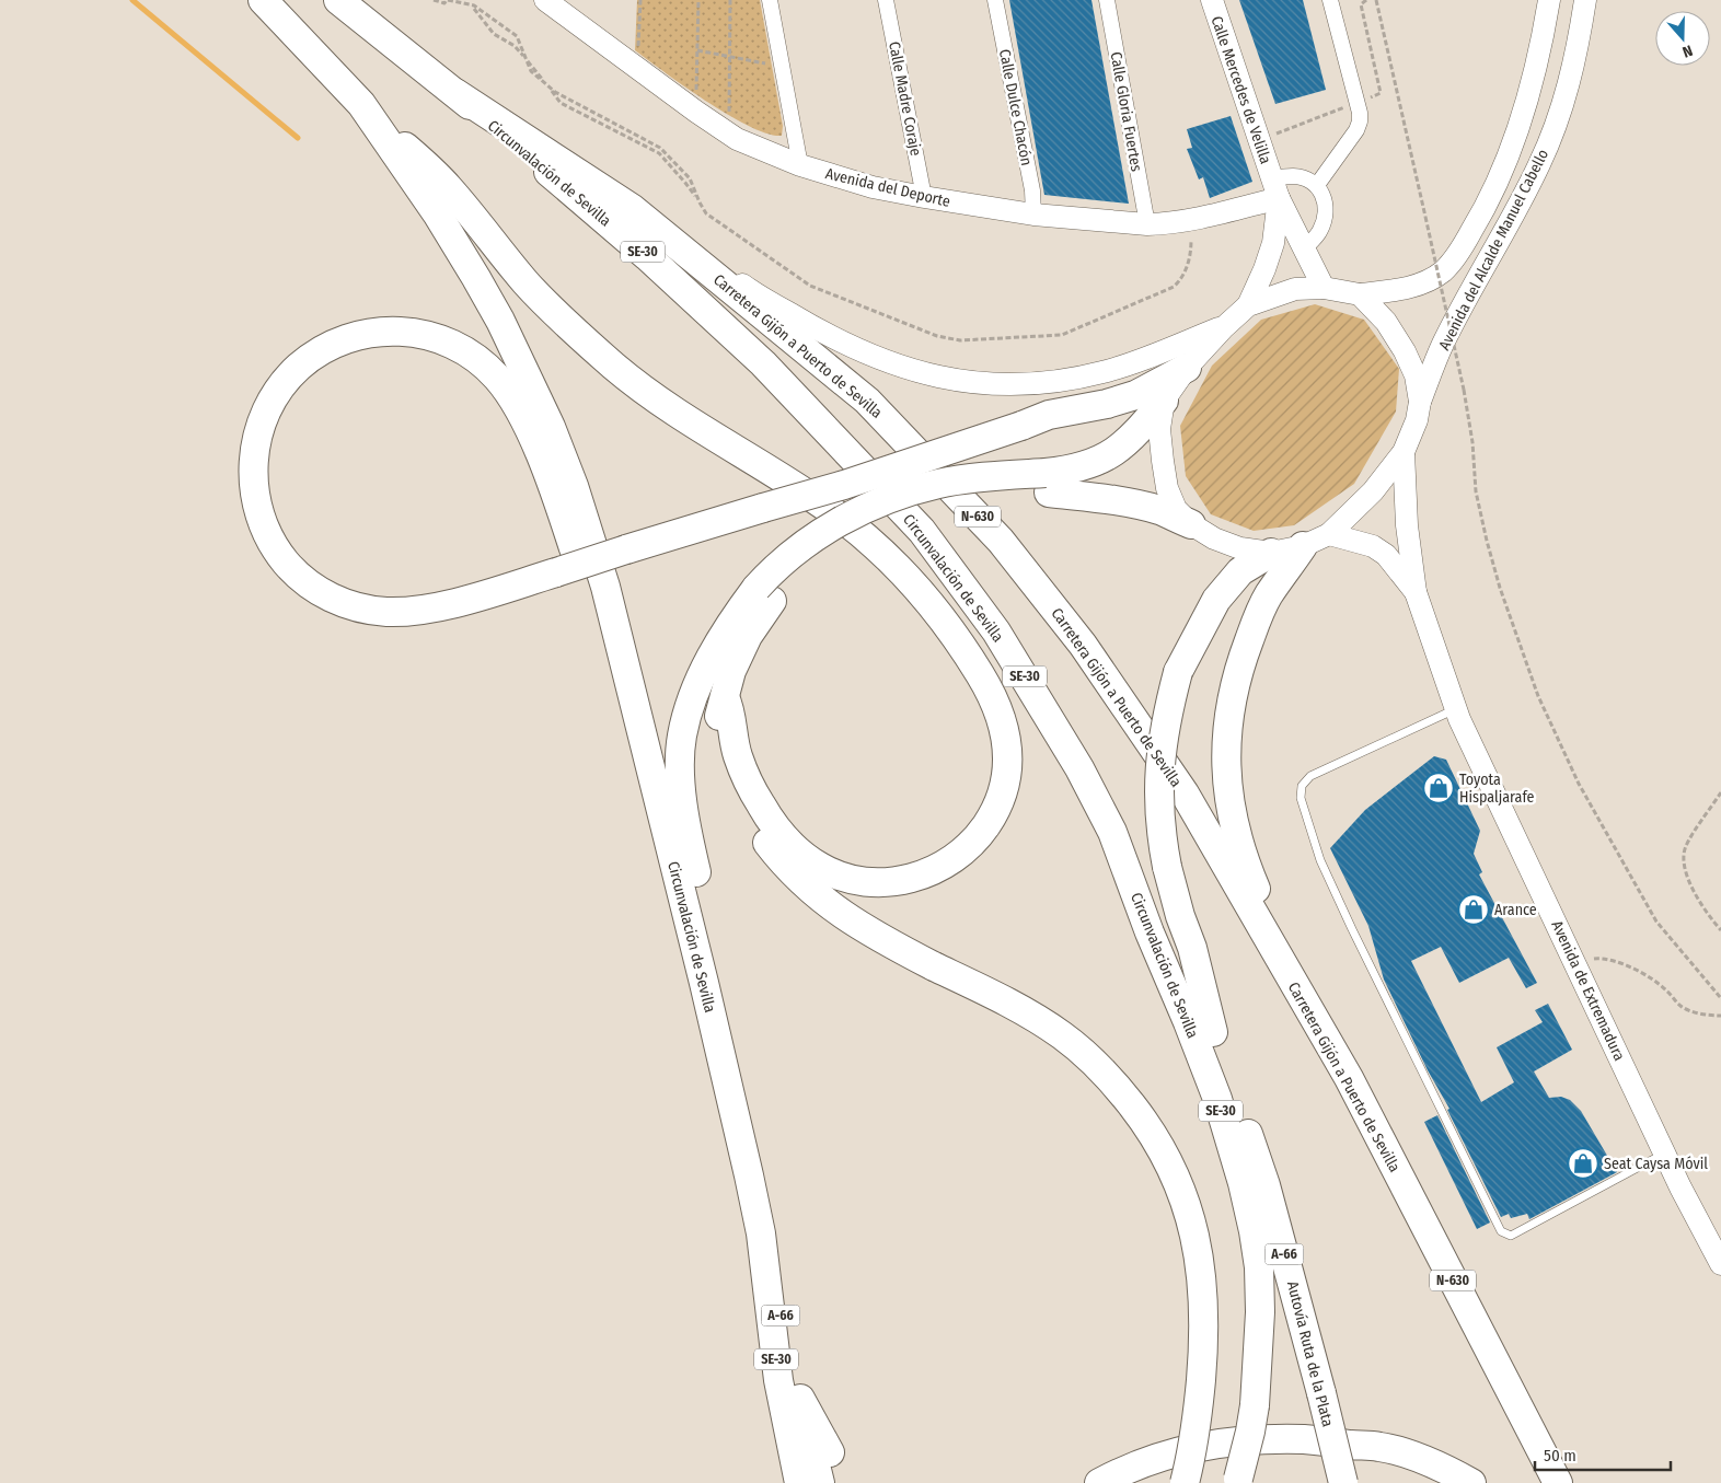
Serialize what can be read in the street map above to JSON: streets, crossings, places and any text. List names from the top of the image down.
{
  "streets": {
    "highway": [
      "Circunvalación de Sevilla",
      "SE-30",
      "Carretera Gijón a Puerto de Sevilla",
      "N-630",
      "A-66",
      "Autovía Ruta de la Plata"
    ],
    "main road": [
      "Calle Mercedes de Velilla",
      "Avenida del Deporte",
      "Avenida del Alcalde Manuel Cabello",
      "Avenida de Extremadura"
    ],
    "street": ["Calle Madre Coraje", "Calle Dulce Chacón", "Calle Gloria Fuertes"]
  },
  "crossings": [
    ["Calle Mercedes de Velilla", "Avenida del Deporte"],
    ["Calle Mercedes de Velilla", "Avenida del Alcalde Manuel Cabello"],
    ["Calle Madre Coraje", "Avenida del Deporte"],
    ["Calle Dulce Chacón", "Avenida del Deporte"],
    ["Calle Gloria Fuertes", "Avenida del Deporte"],
    ["Circunvalación de Sevilla", "Carretera Gijón a Puerto de Sevilla"],
    ["Circunvalación de Sevilla", "A-66"],
    ["Circunvalación de Sevilla", "Autovía Ruta de la Plata"]
  ],
  "places": {
    "shop": ["Toyota Hispaljarafe", "Arance", "Seat Caysa Móvil"]
  },
  "scale_bar": "50 m",
  "north": "bottom"
}
